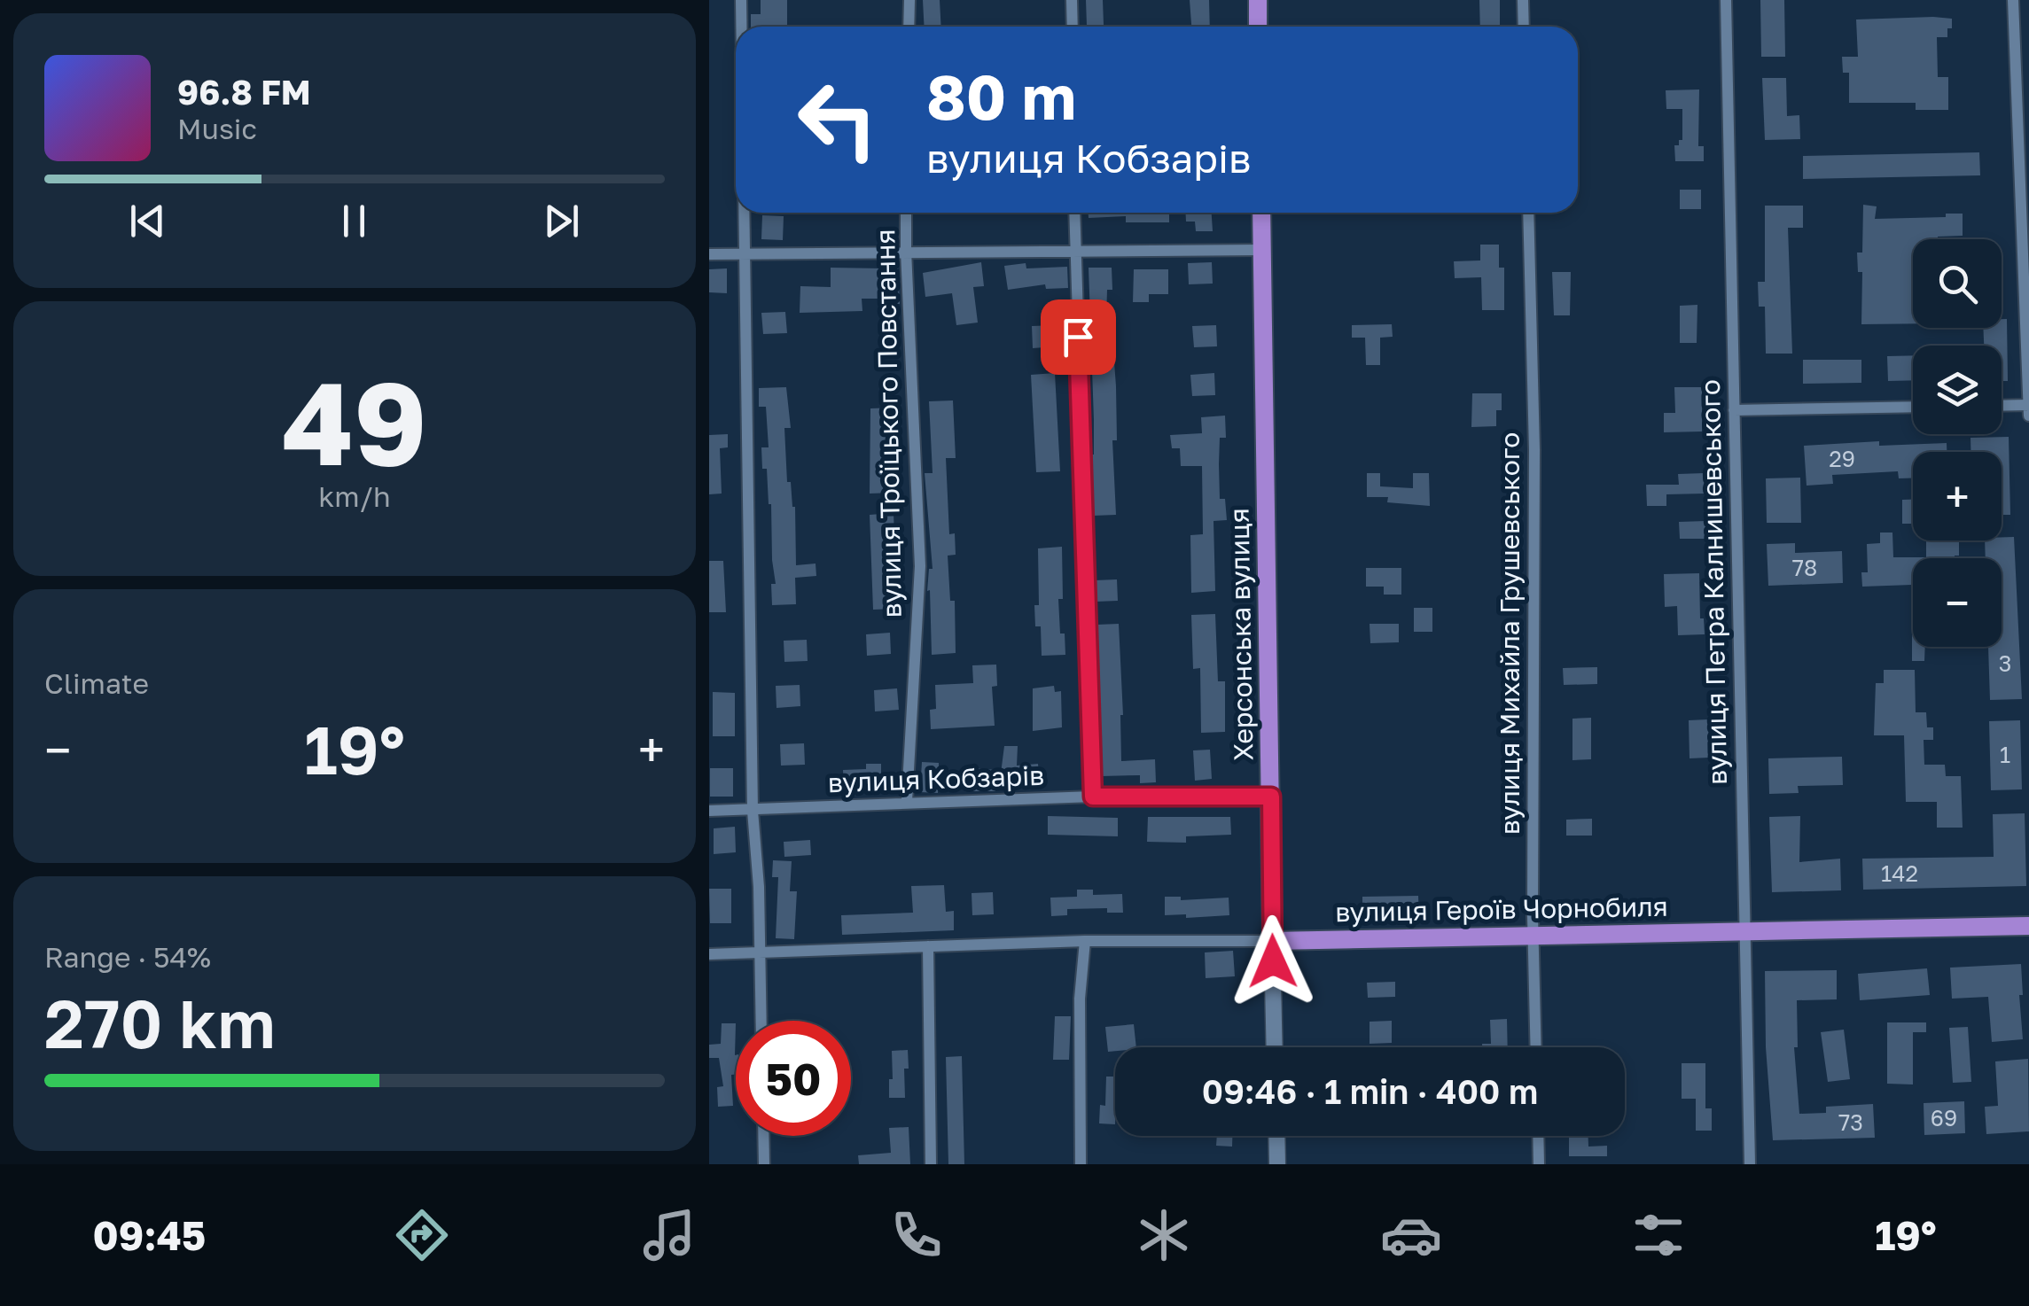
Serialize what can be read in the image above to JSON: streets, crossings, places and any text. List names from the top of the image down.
{
  "streets": {
    "main road": ["Херсонська вулиця", "вулиця Героїв Чорнобиля"],
    "street": [
      "вулиця Троїцького Повстання",
      "вулиця Петра Калнишевського",
      "вулиця Михайла Грушевського",
      "вулиця Кобзарів"
    ]
  },
  "crossings": [
    ["вулиця Троїцького Повстання", "вулиця Кобзарів"],
    ["вулиця Петра Калнишевського", "вулиця Героїв Чорнобиля"],
    ["вулиця Михайла Грушевського", "вулиця Героїв Чорнобиля"],
    ["Херсонська вулиця", "вулиця Кобзарів"],
    ["Херсонська вулиця", "вулиця Героїв Чорнобиля"]
  ],
  "house_numbers": [
    "29",
    "78",
    "3",
    "1",
    "142",
    "69",
    "73"
  ],
  "page": {
    "turn": ["80 m", "вулиця Кобзарів"],
    "song": ["96.8 FM", "Music"],
    "map_buttons": ["+", "−"],
    "tile": [
      ["49", "km/h"],
      "Climate",
      ["Range · 54%", "270 km"]
    ],
    "heat": ["−", "19°", "+"],
    "limit": "50",
    "trip": "09:46 · 1 min · 400 m",
    "tabs": ["09:45", "19°"]
  }
}
